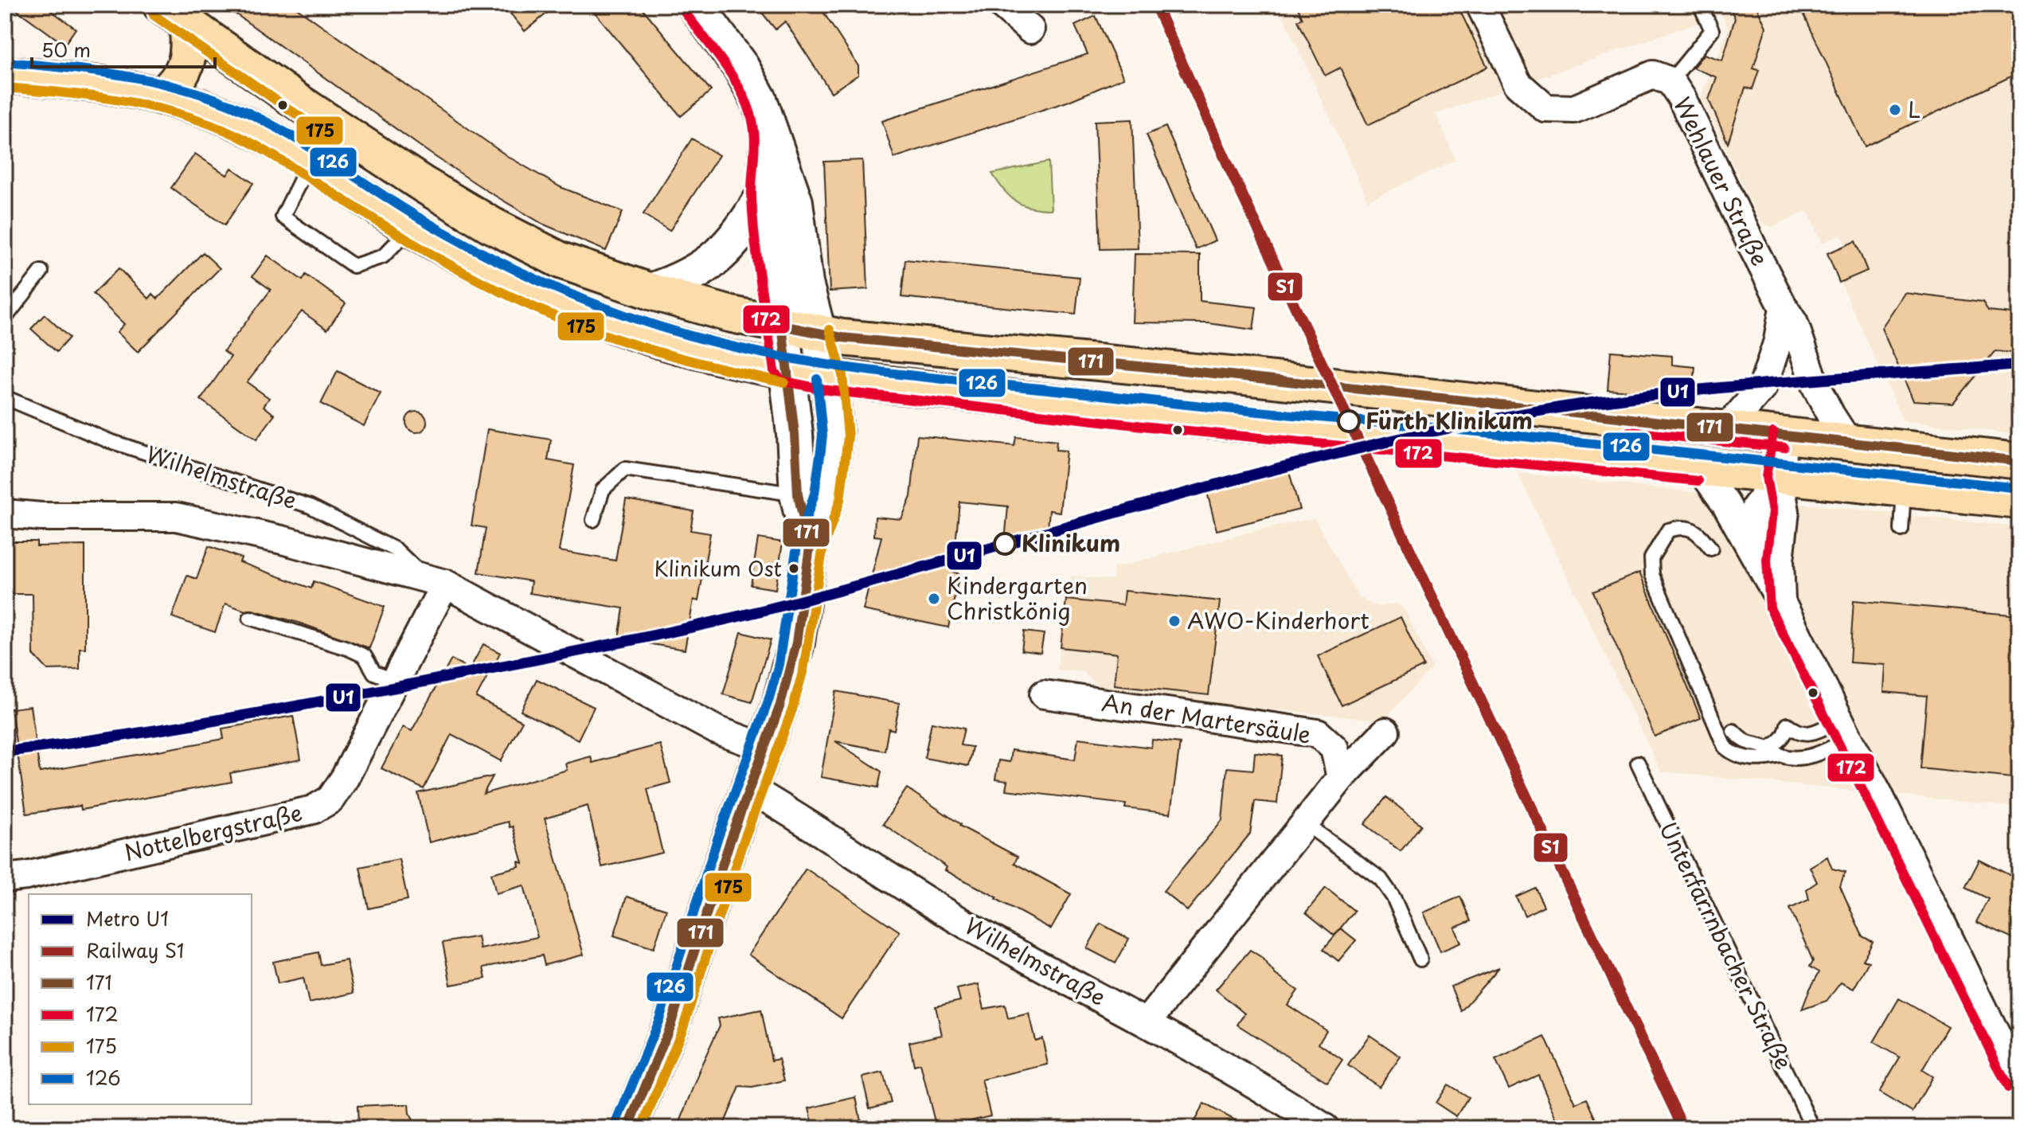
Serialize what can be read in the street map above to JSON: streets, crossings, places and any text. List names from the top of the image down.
{
  "streets": {
    "street": [
      "Wehlauer Straße",
      "Wilhelmstraße",
      "An der Martersäule",
      "Nottelbergstraße"
    ],
    "lane": ["Unterfarrnbacher Straße"]
  },
  "crossings": [
    ["Wilhelmstraße", "Nottelbergstraße"]
  ],
  "places": [
    "L",
    "Fürth Klinikum",
    "Klinikum",
    "Klinikum Ost",
    "Kindergarten Christkönig",
    "AWO-Kinderhort"
  ],
  "lines": [
    "rail line S1",
    "transit line 172",
    "transit line 175",
    "transit line 126",
    "transit line 171",
    "metro line U1"
  ],
  "legend": [
    "Metro U1",
    "Railway S1",
    "171",
    "172",
    "175",
    "126"
  ],
  "scale_bar": "50 m"
}
